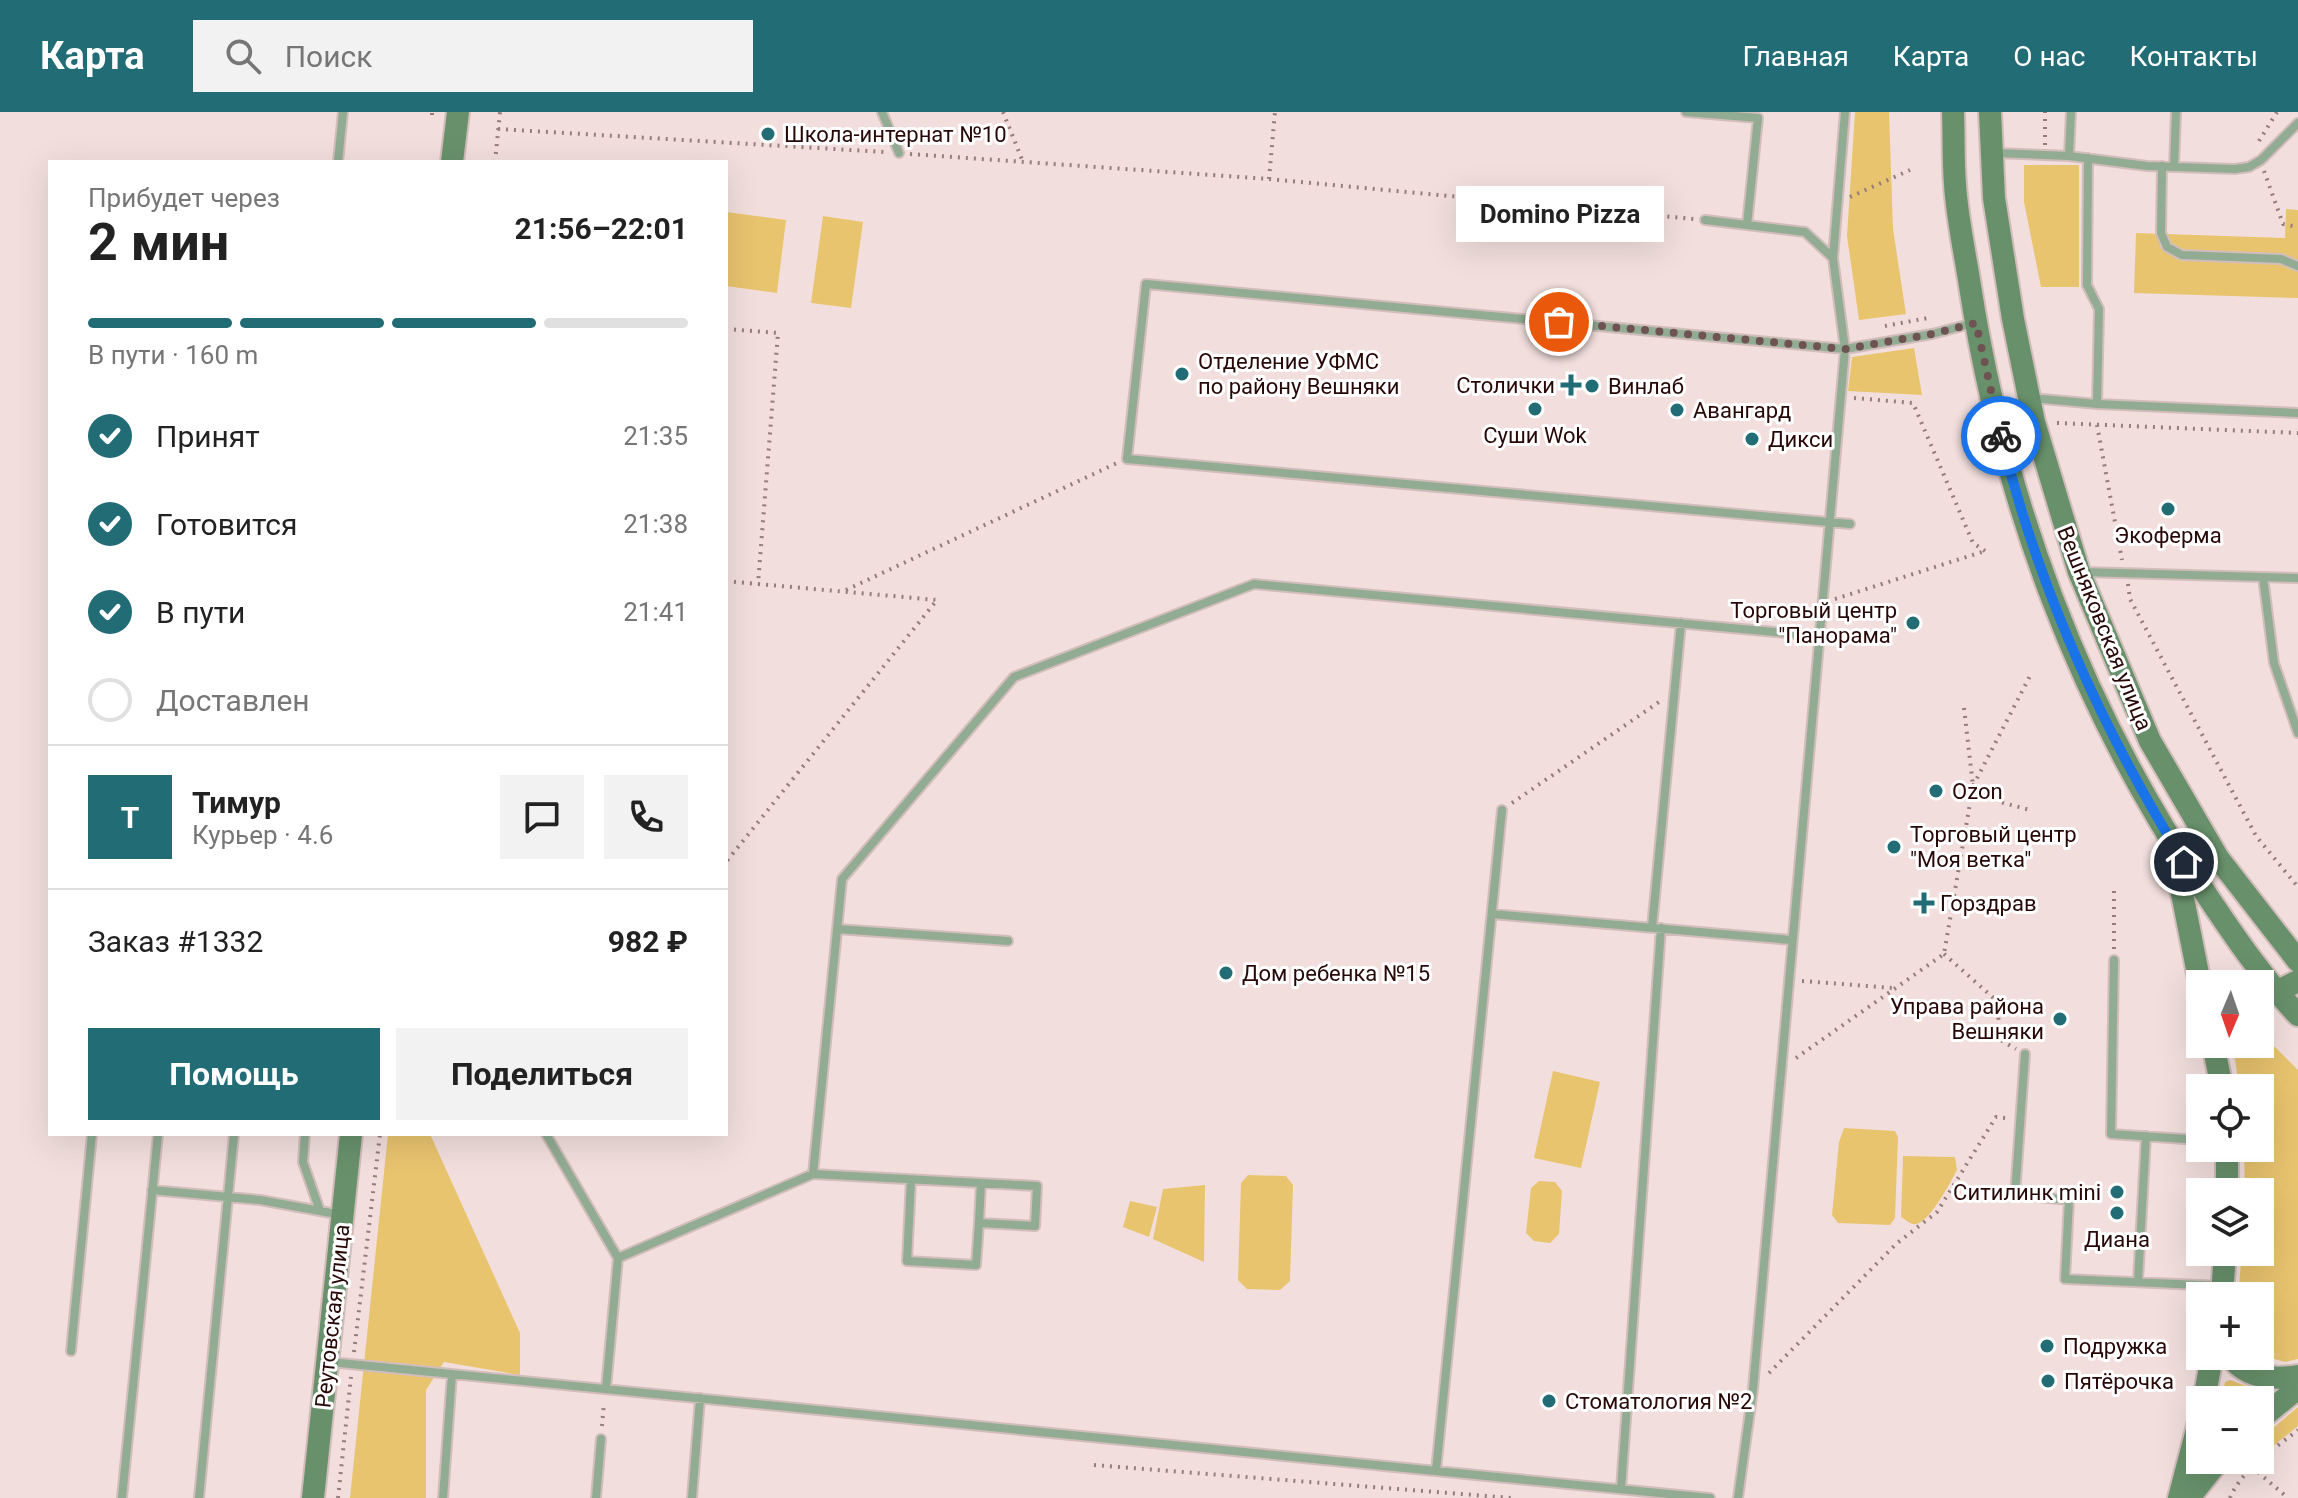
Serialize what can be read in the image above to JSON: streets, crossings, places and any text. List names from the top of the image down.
{
  "streets": {
    "main road": ["Вешняковская улица", "Реутовская улица"]
  },
  "places": {
    "other": [
      "Школа-интернат №10",
      "Domino Pizza",
      "Отделение УФМС по району Вешняки",
      "Винлаб",
      "Суши Wok",
      "Авангард",
      "Дикси",
      "Экоферма",
      "Торговый центр \"Панорама\"",
      "Ozon",
      "Торговый центр \"Моя ветка\"",
      "Дом ребенка №15",
      "Управа района Вешняки",
      "Ситилинк mini",
      "Диана",
      "Подружка",
      "Пятёрочка",
      "Стоматология №2"
    ],
    "health": ["Столички", "Горздрав"]
  },
  "north": "bottom",
  "page": {
    "header": "Карта",
    "search": "Поиск",
    "nav": [
      "Главная",
      "Карта",
      "О нас",
      "Контакты"
    ],
    "heading": ["2 мин", "Прибудет через", "21:56–22:01"],
    "panel": [
      "Тимур",
      "Курьер · 4.6",
      "Заказ #1332",
      "982 ₽"
    ],
    "bubble": "Domino Pizza",
    "bar": "В пути · 160 m",
    "list": [
      ["Принят", "21:35"],
      ["Готовится", "21:38"],
      ["В пути", "21:41"],
      "Доставлен"
    ],
    "round": "Т",
    "map_buttons": ["+", "−"],
    "buttons": ["Помощь", "Поделиться"]
  }
}
